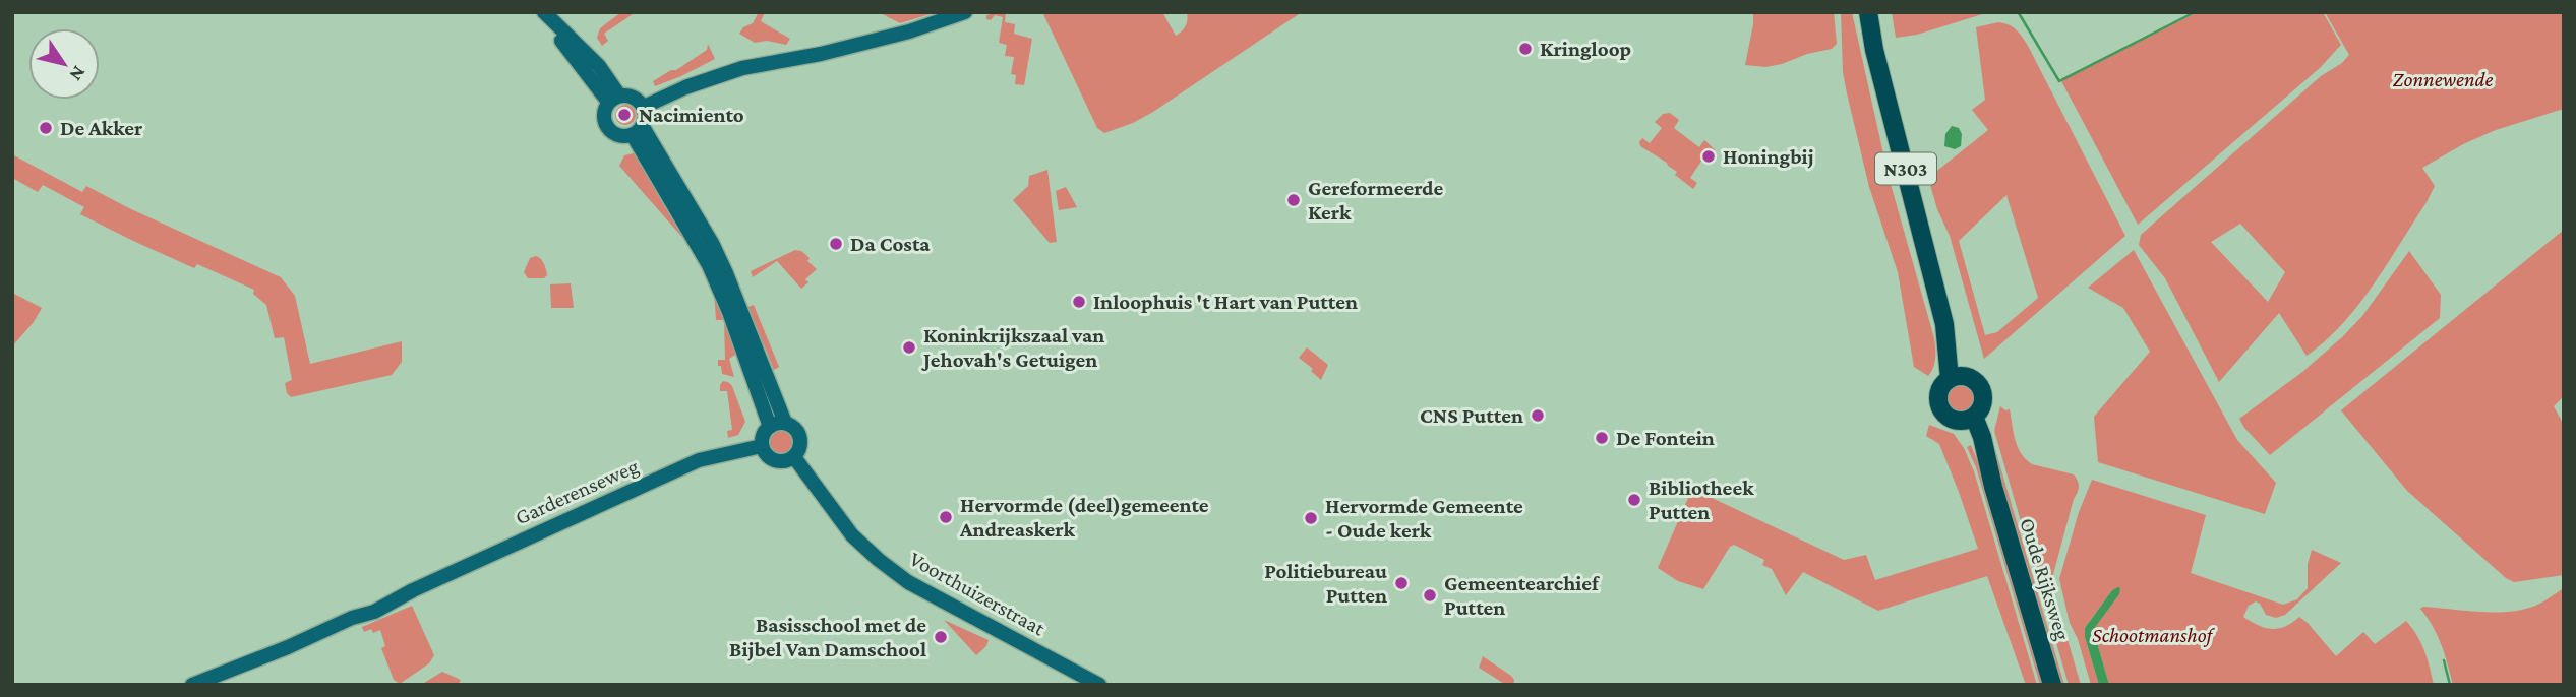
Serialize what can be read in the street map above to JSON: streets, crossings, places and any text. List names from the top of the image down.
{
  "streets": {
    "main road": [
      "N303",
      "Garderenseweg",
      "Oude Rijksweg",
      "Voorthuizerstraat"
    ]
  },
  "crossings": [
    ["N303", "Oude Rijksweg"],
    ["Garderenseweg", "Voorthuizerstraat"]
  ],
  "parks": ["Zonnewende", "Schootmanshof"],
  "places": [
    "Kringloop",
    "Nacimiento",
    "De Akker",
    "Honingbij",
    "Gereformeerde Kerk",
    "Da Costa",
    "Inloophuis 't Hart van Putten",
    "Koninkrijkszaal van Jehovah's Getuigen",
    "CNS Putten",
    "De Fontein",
    "Bibliotheek Putten",
    "Hervormde (deel)gemeente Andreaskerk",
    "Hervormde Gemeente - Oude kerk",
    "Politiebureau Putten",
    "Gemeentearchief Putten",
    "Basisschool met de Bijbel Van Damschool"
  ],
  "north": "bottom right"
}
